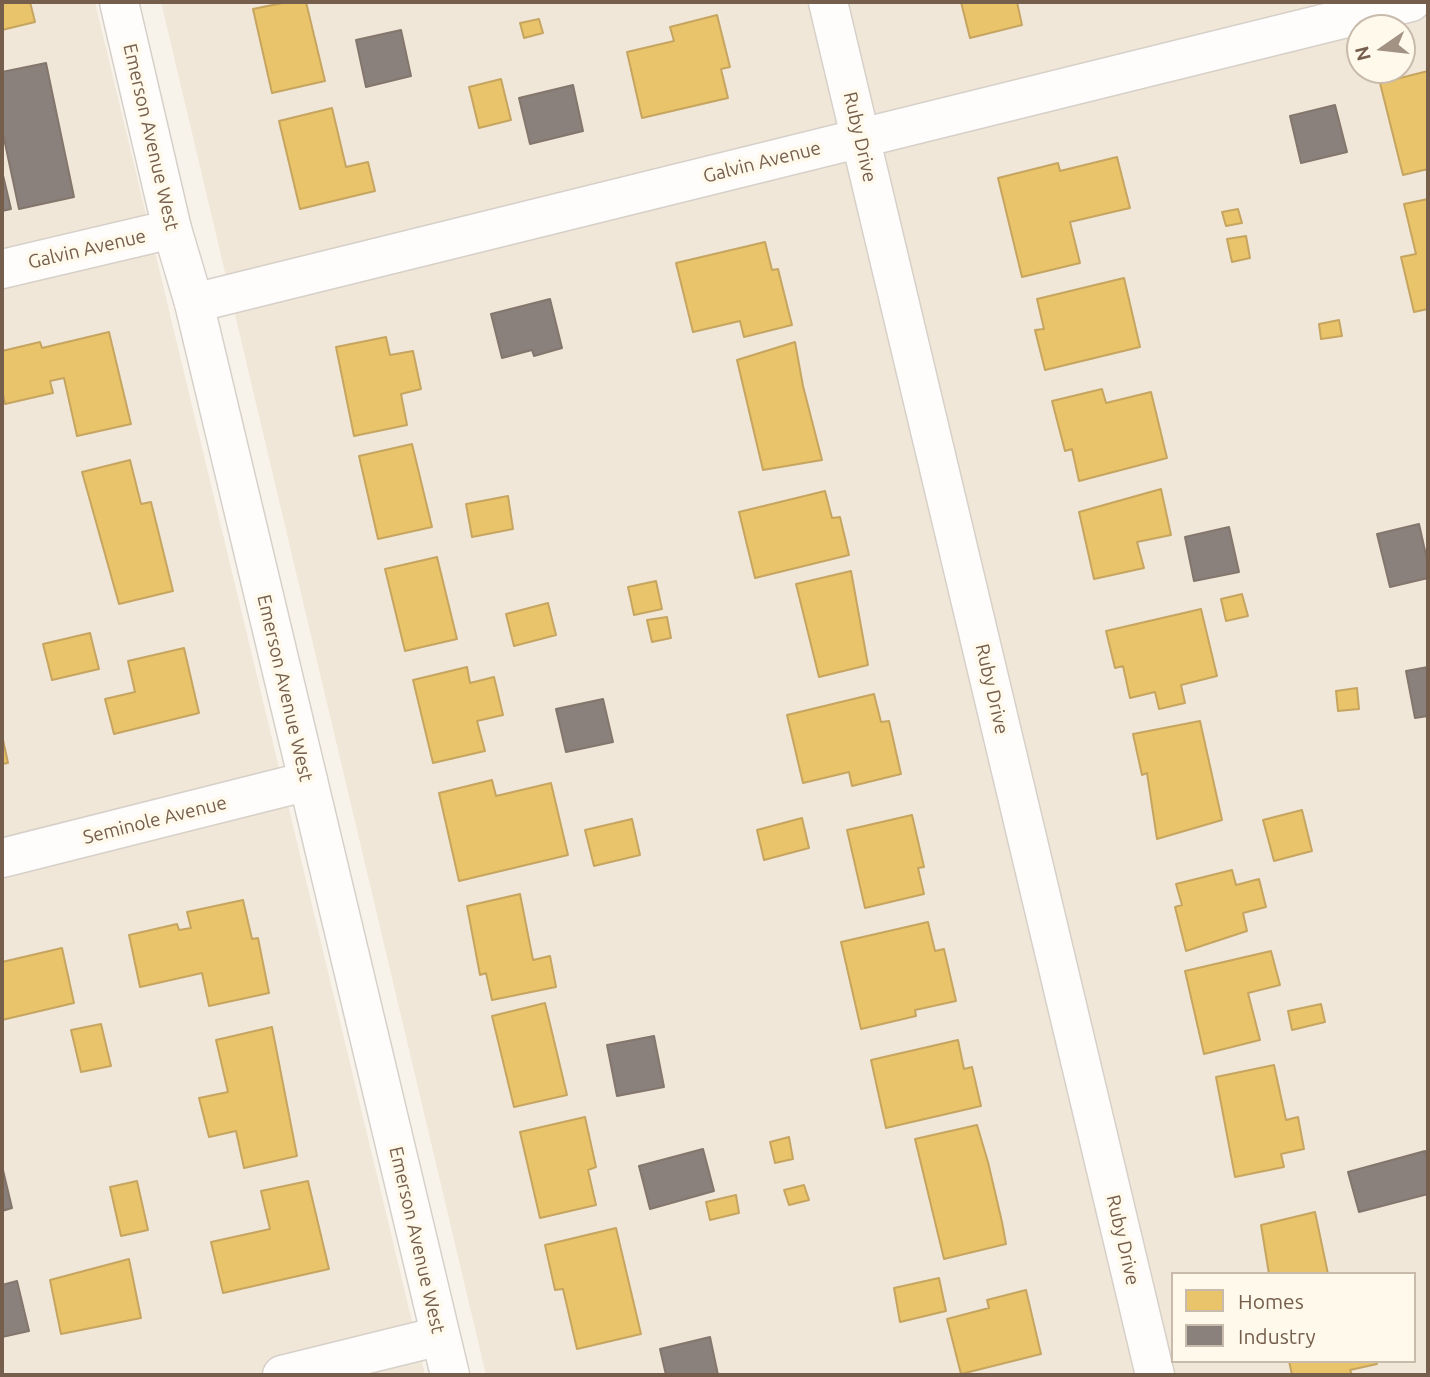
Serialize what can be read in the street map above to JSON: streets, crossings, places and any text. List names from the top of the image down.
{
  "streets": {
    "street": [
      "Emerson Avenue West",
      "Ruby Drive",
      "Galvin Avenue",
      "Seminole Avenue"
    ]
  },
  "crossings": [
    ["Emerson Avenue West", "Galvin Avenue"],
    ["Emerson Avenue West", "Seminole Avenue"],
    ["Ruby Drive", "Galvin Avenue"]
  ],
  "legend": ["Homes", "Industry"],
  "north": "left"
}
